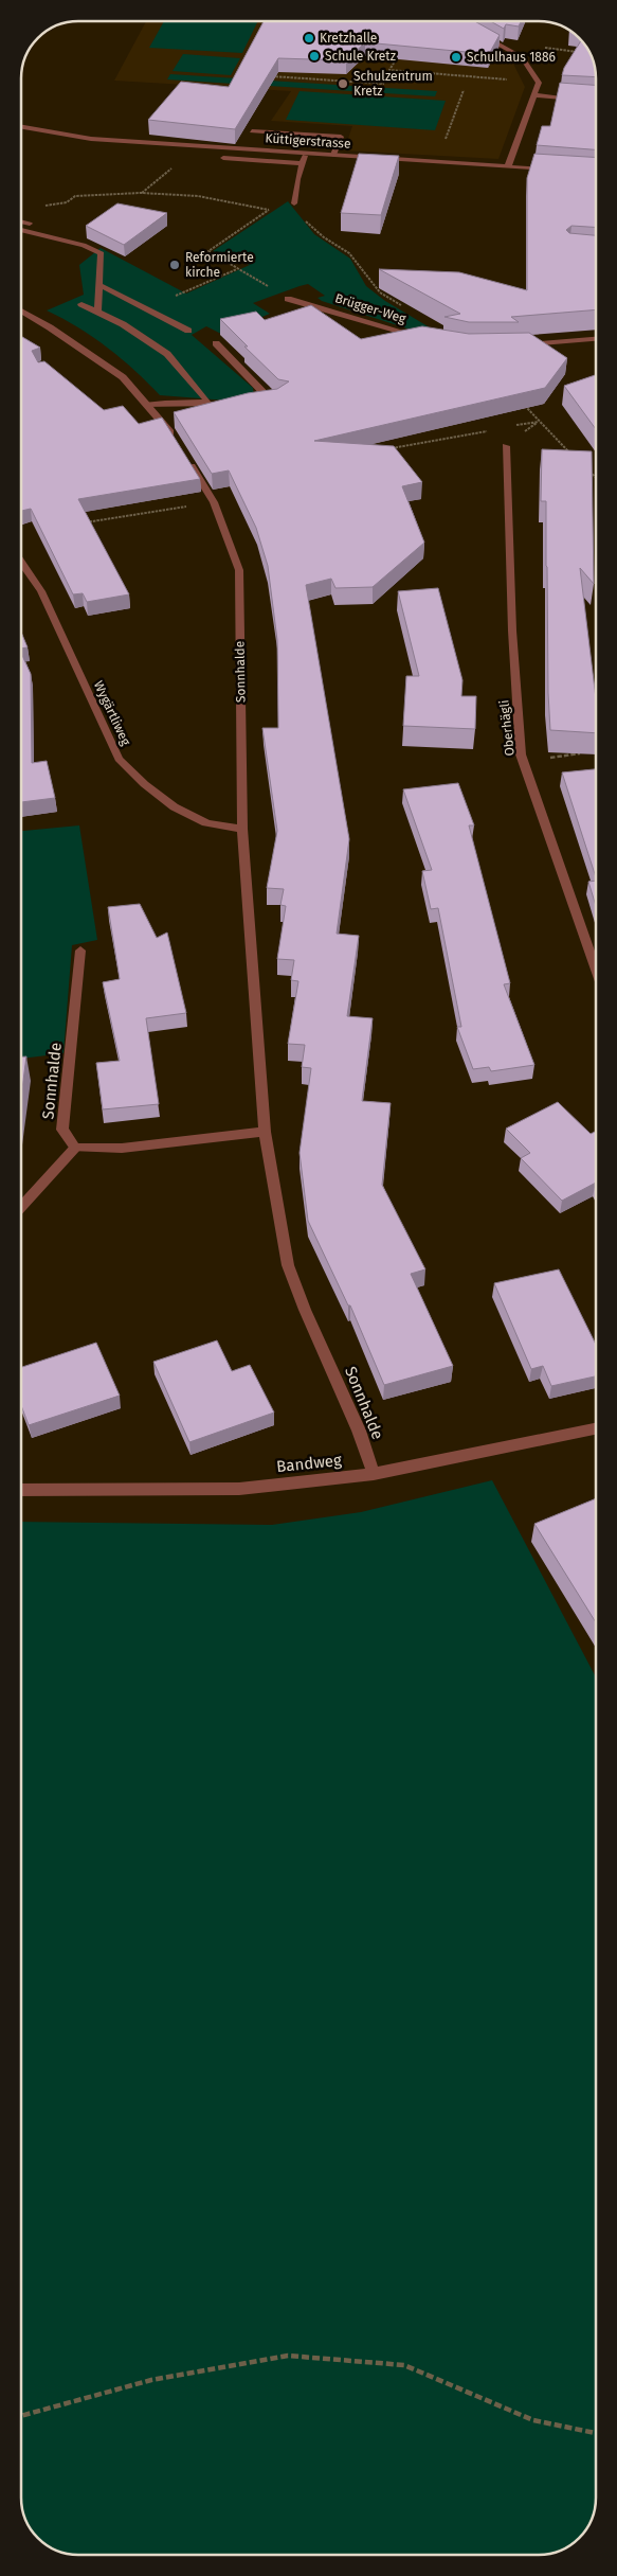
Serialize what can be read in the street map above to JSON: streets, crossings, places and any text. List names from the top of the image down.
{
  "streets": {
    "street": [
      "Küttigerstrasse",
      "Brügger-Weg",
      "Sonnhalde",
      "Wygärtliweg",
      "Oberhägli",
      "Bandweg"
    ]
  },
  "crossings": [
    ["Sonnhalde", "Wygärtliweg"],
    ["Sonnhalde", "Bandweg"]
  ],
  "places": [
    "Kretzhalle",
    "Schule Kretz",
    "Schulhaus 1886",
    "Schulzentrum Kretz",
    "Reformierte kirche"
  ]
}
